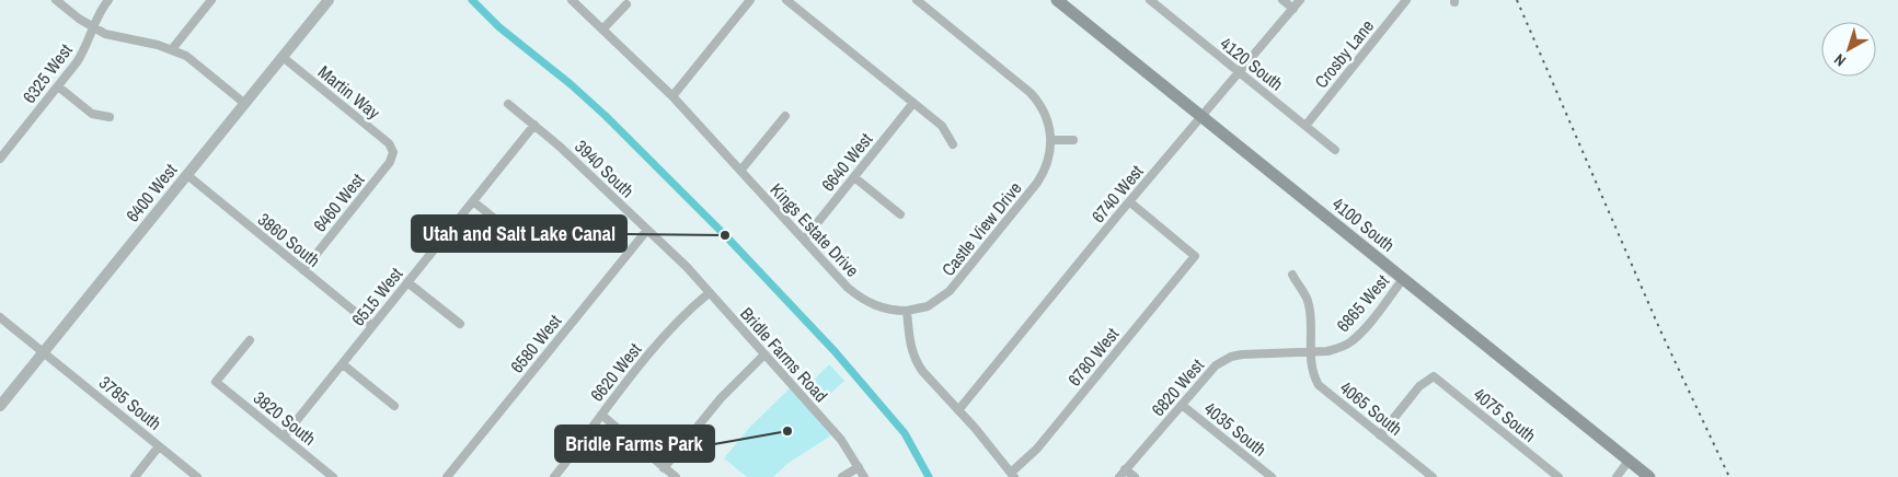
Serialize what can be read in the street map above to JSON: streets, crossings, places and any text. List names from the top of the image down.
{
  "streets": {
    "main road": ["4100 South"],
    "street": [
      "Crosby Lane",
      "4120 South",
      "6325 West",
      "Martin Way",
      "6640 West",
      "3940 South",
      "6400 West",
      "6740 West",
      "6460 West",
      "Castle View Drive",
      "Kings Estate Drive",
      "3860 South",
      "6515 West",
      "6865 West",
      "6580 West",
      "Bridle Farms Road",
      "6780 West",
      "6620 West",
      "6820 West",
      "3785 South",
      "4065 South",
      "4075 South",
      "3820 South",
      "4035 South"
    ]
  },
  "crossings": [
    ["Crosby Lane", "4120 South"],
    ["4120 South", "6740 West"],
    ["Martin Way", "6400 West"],
    ["Martin Way", "6460 West"],
    ["6640 West", "Kings Estate Drive"],
    ["3940 South", "6515 West"],
    ["3940 South", "6580 West"],
    ["3940 South", "Bridle Farms Road"],
    ["6400 West", "3860 South"],
    ["6400 West", "3785 South"],
    ["6740 West", "4100 South"],
    ["6740 West", "6780 West"],
    ["6460 West", "3860 South"],
    ["4100 South", "6865 West"],
    ["Castle View Drive", "Kings Estate Drive"],
    ["3860 South", "6515 West"],
    ["6515 West", "3820 South"],
    ["6865 West", "6820 West"],
    ["6865 West", "4065 South"],
    ["Bridle Farms Road", "6620 West"],
    ["6820 West", "4065 South"],
    ["6820 West", "4035 South"],
    ["4065 South", "4075 South"]
  ],
  "places": ["Utah and Salt Lake Canal", "Bridle Farms Park"],
  "north": "bottom left"
}
